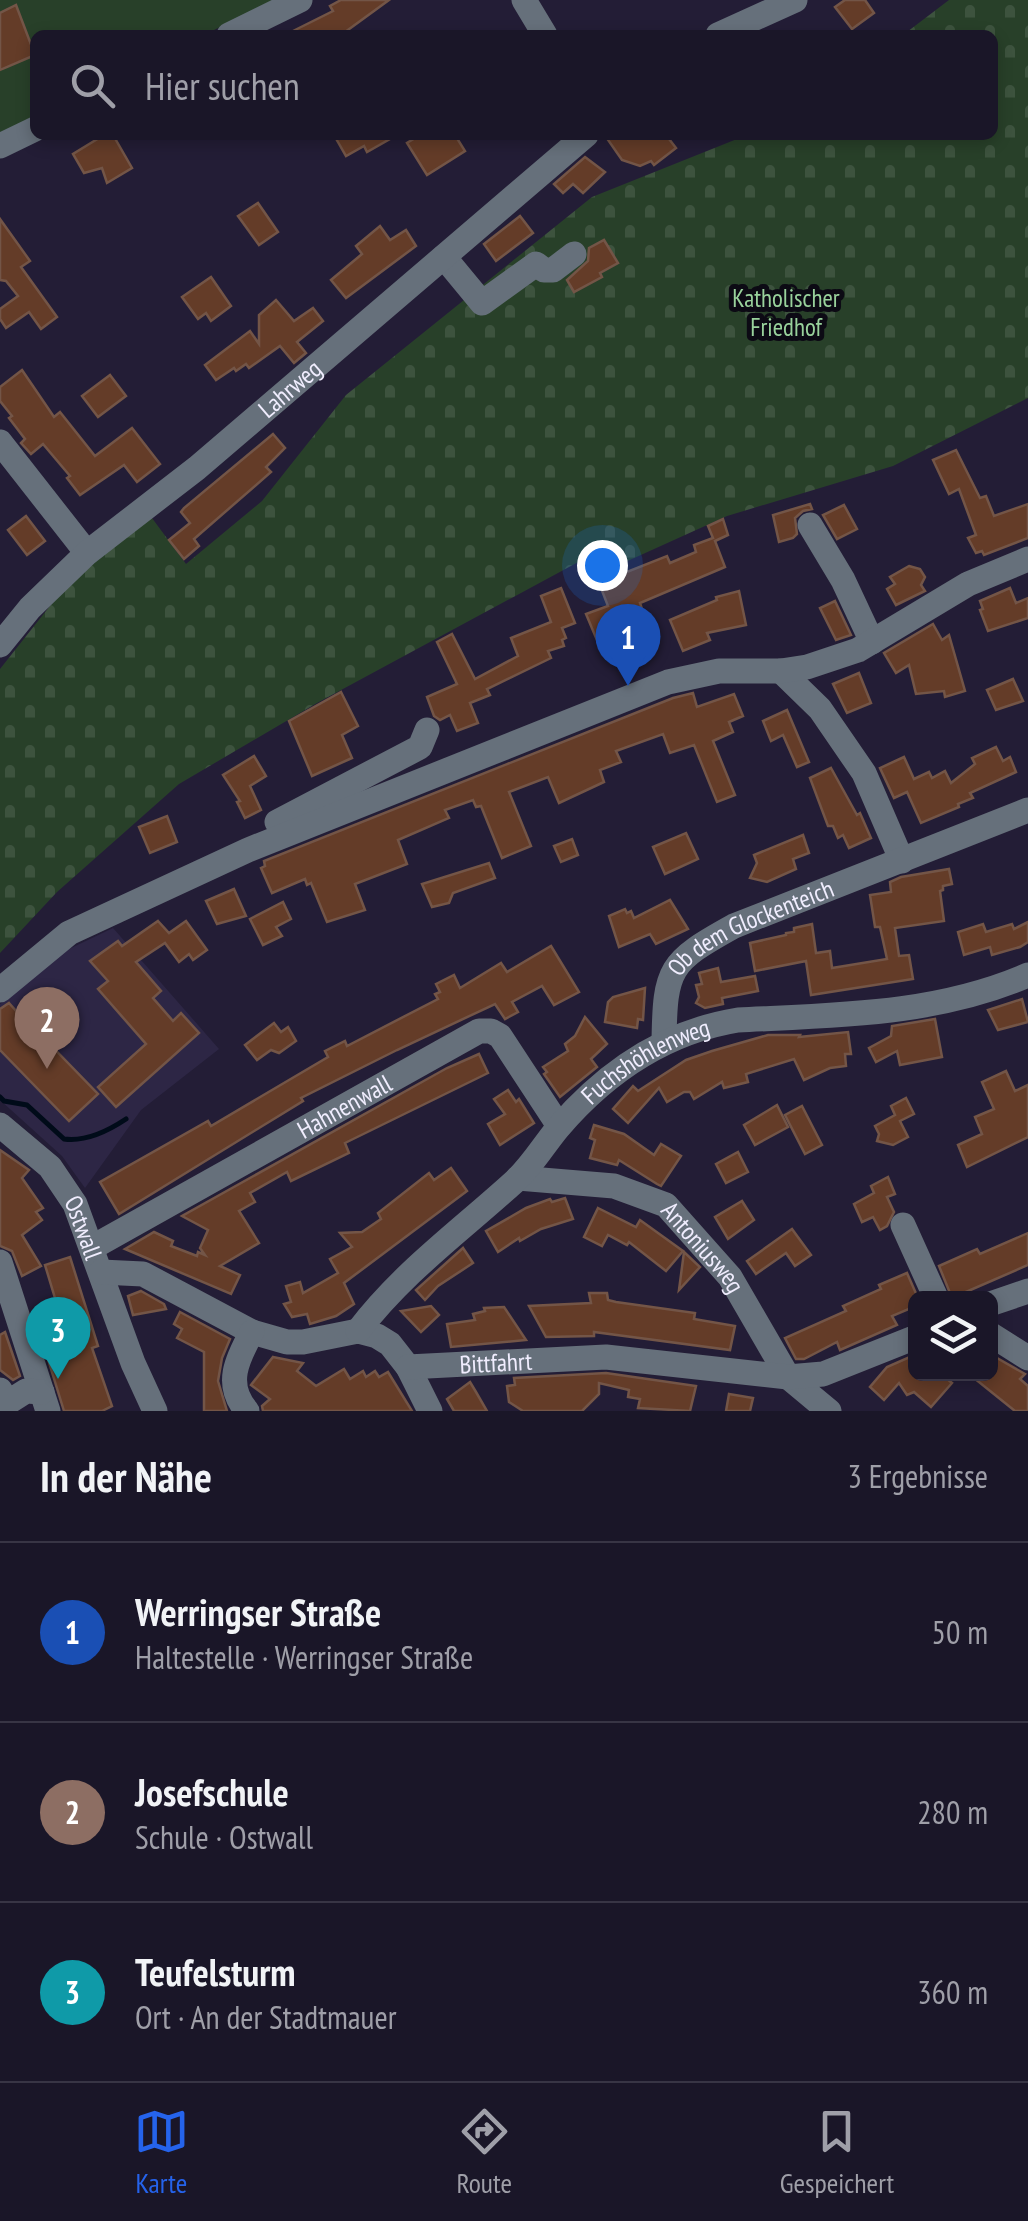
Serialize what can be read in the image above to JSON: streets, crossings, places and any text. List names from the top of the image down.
{
  "streets": {
    "street": [
      "Lahrweg",
      "Ob dem Glockenteich",
      "Fuchshöhlenweg",
      "Hahnenwall",
      "Ostwall",
      "Antoniusweg",
      "Bittfahrt"
    ]
  },
  "crossings": [
    ["Ob dem Glockenteich", "Fuchshöhlenweg"],
    ["Fuchshöhlenweg", "Hahnenwall"],
    ["Fuchshöhlenweg", "Antoniusweg"],
    ["Hahnenwall", "Ostwall"],
    ["Antoniusweg", "Bittfahrt"]
  ],
  "parks": ["Katholischer Friedhof"],
  "page": {
    "search": "Hier suchen",
    "pins": ["1", "2", "3"],
    "heading": ["In der Nähe", "3 Ergebnisse"],
    "list": [
      {
        "mark": "1",
        "name": "Werringser Straße",
        "note": "Haltestelle · Werringser Straße",
        "value": "50 m"
      },
      {
        "mark": "2",
        "name": "Josefschule",
        "note": "Schule · Ostwall",
        "value": "280 m"
      },
      {
        "mark": "3",
        "name": "Teufelsturm",
        "note": "Ort · An der Stadtmauer",
        "value": "360 m"
      }
    ],
    "nav": ["Karte", "Route", "Gespeichert"]
  }
}
